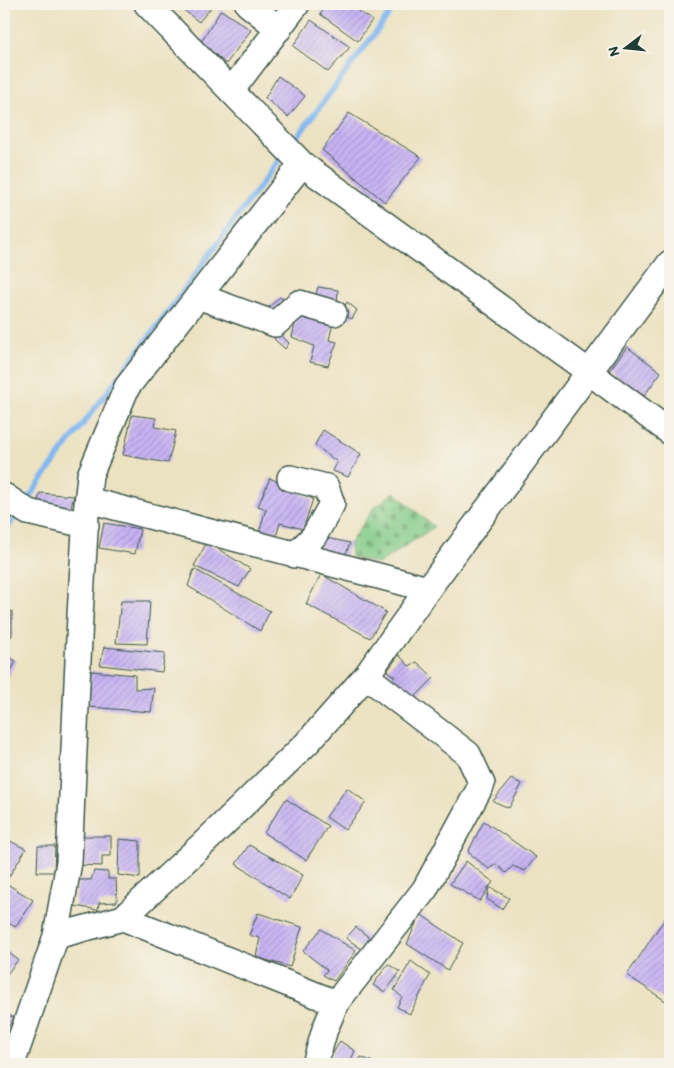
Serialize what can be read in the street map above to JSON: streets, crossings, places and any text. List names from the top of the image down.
{
  "north": "left"
}
